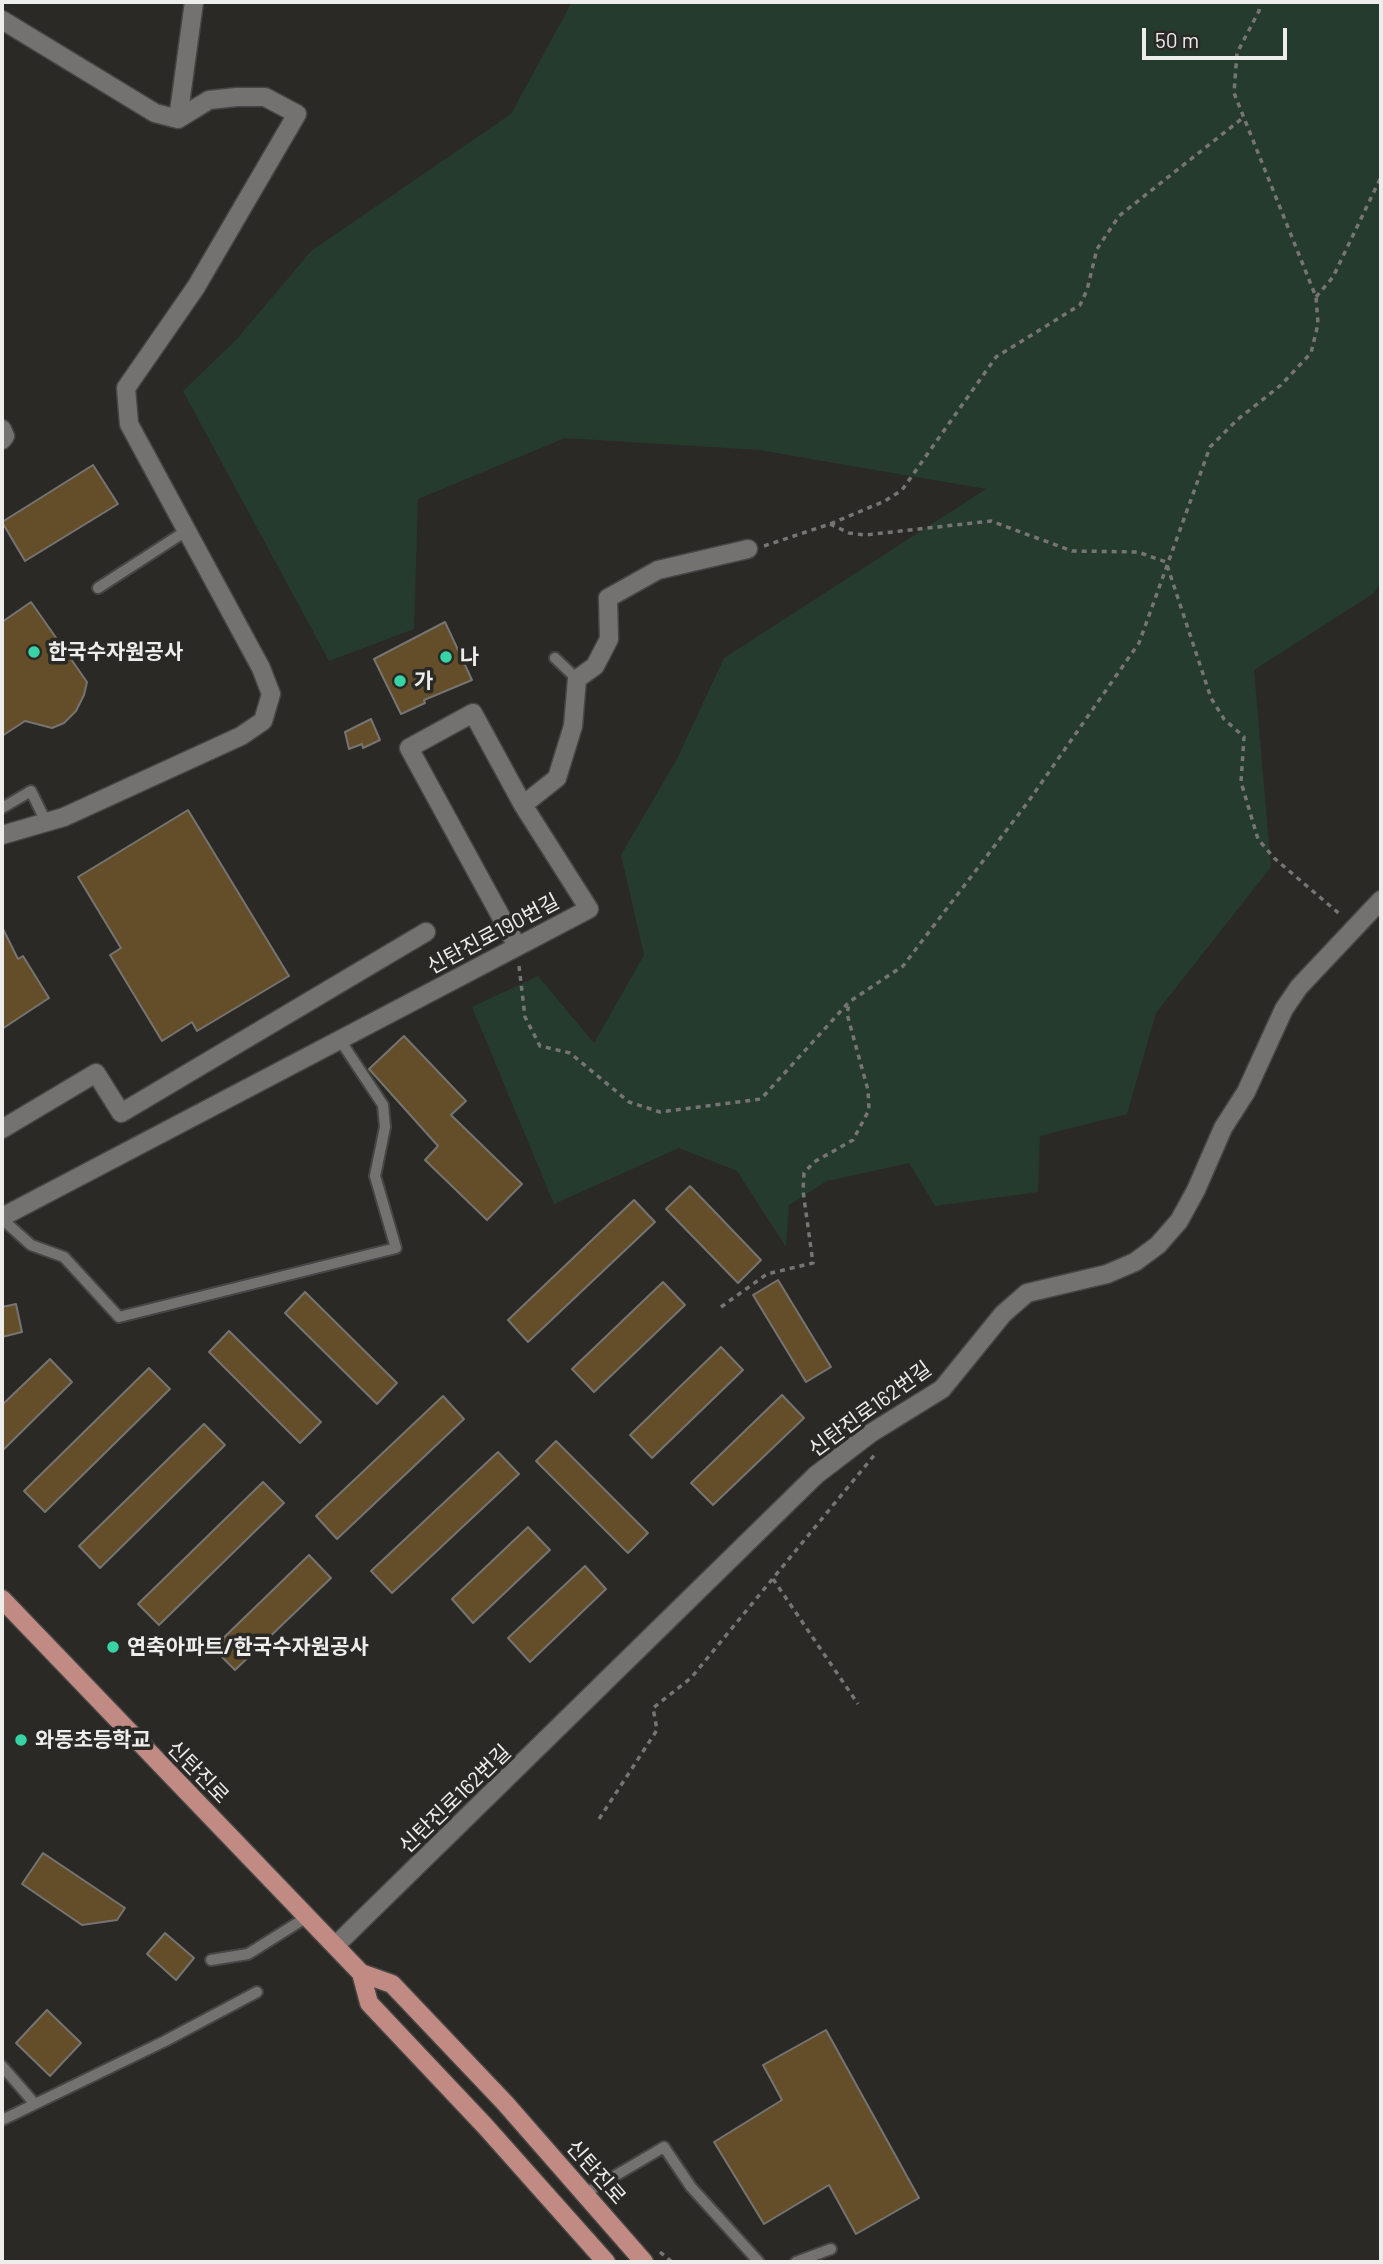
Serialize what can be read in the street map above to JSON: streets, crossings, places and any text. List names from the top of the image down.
{
  "streets": {
    "main road": ["신탄진로"],
    "street": ["신탄진로190번길", "신탄진로162번길"]
  },
  "crossings": [
    ["신탄진로162번길", "신탄진로"]
  ],
  "places": [
    "한국수자원공사",
    "나",
    "가",
    "연축아파트/한국수자원공사",
    "와동초등학교"
  ],
  "scale_bar": "50 m"
}
